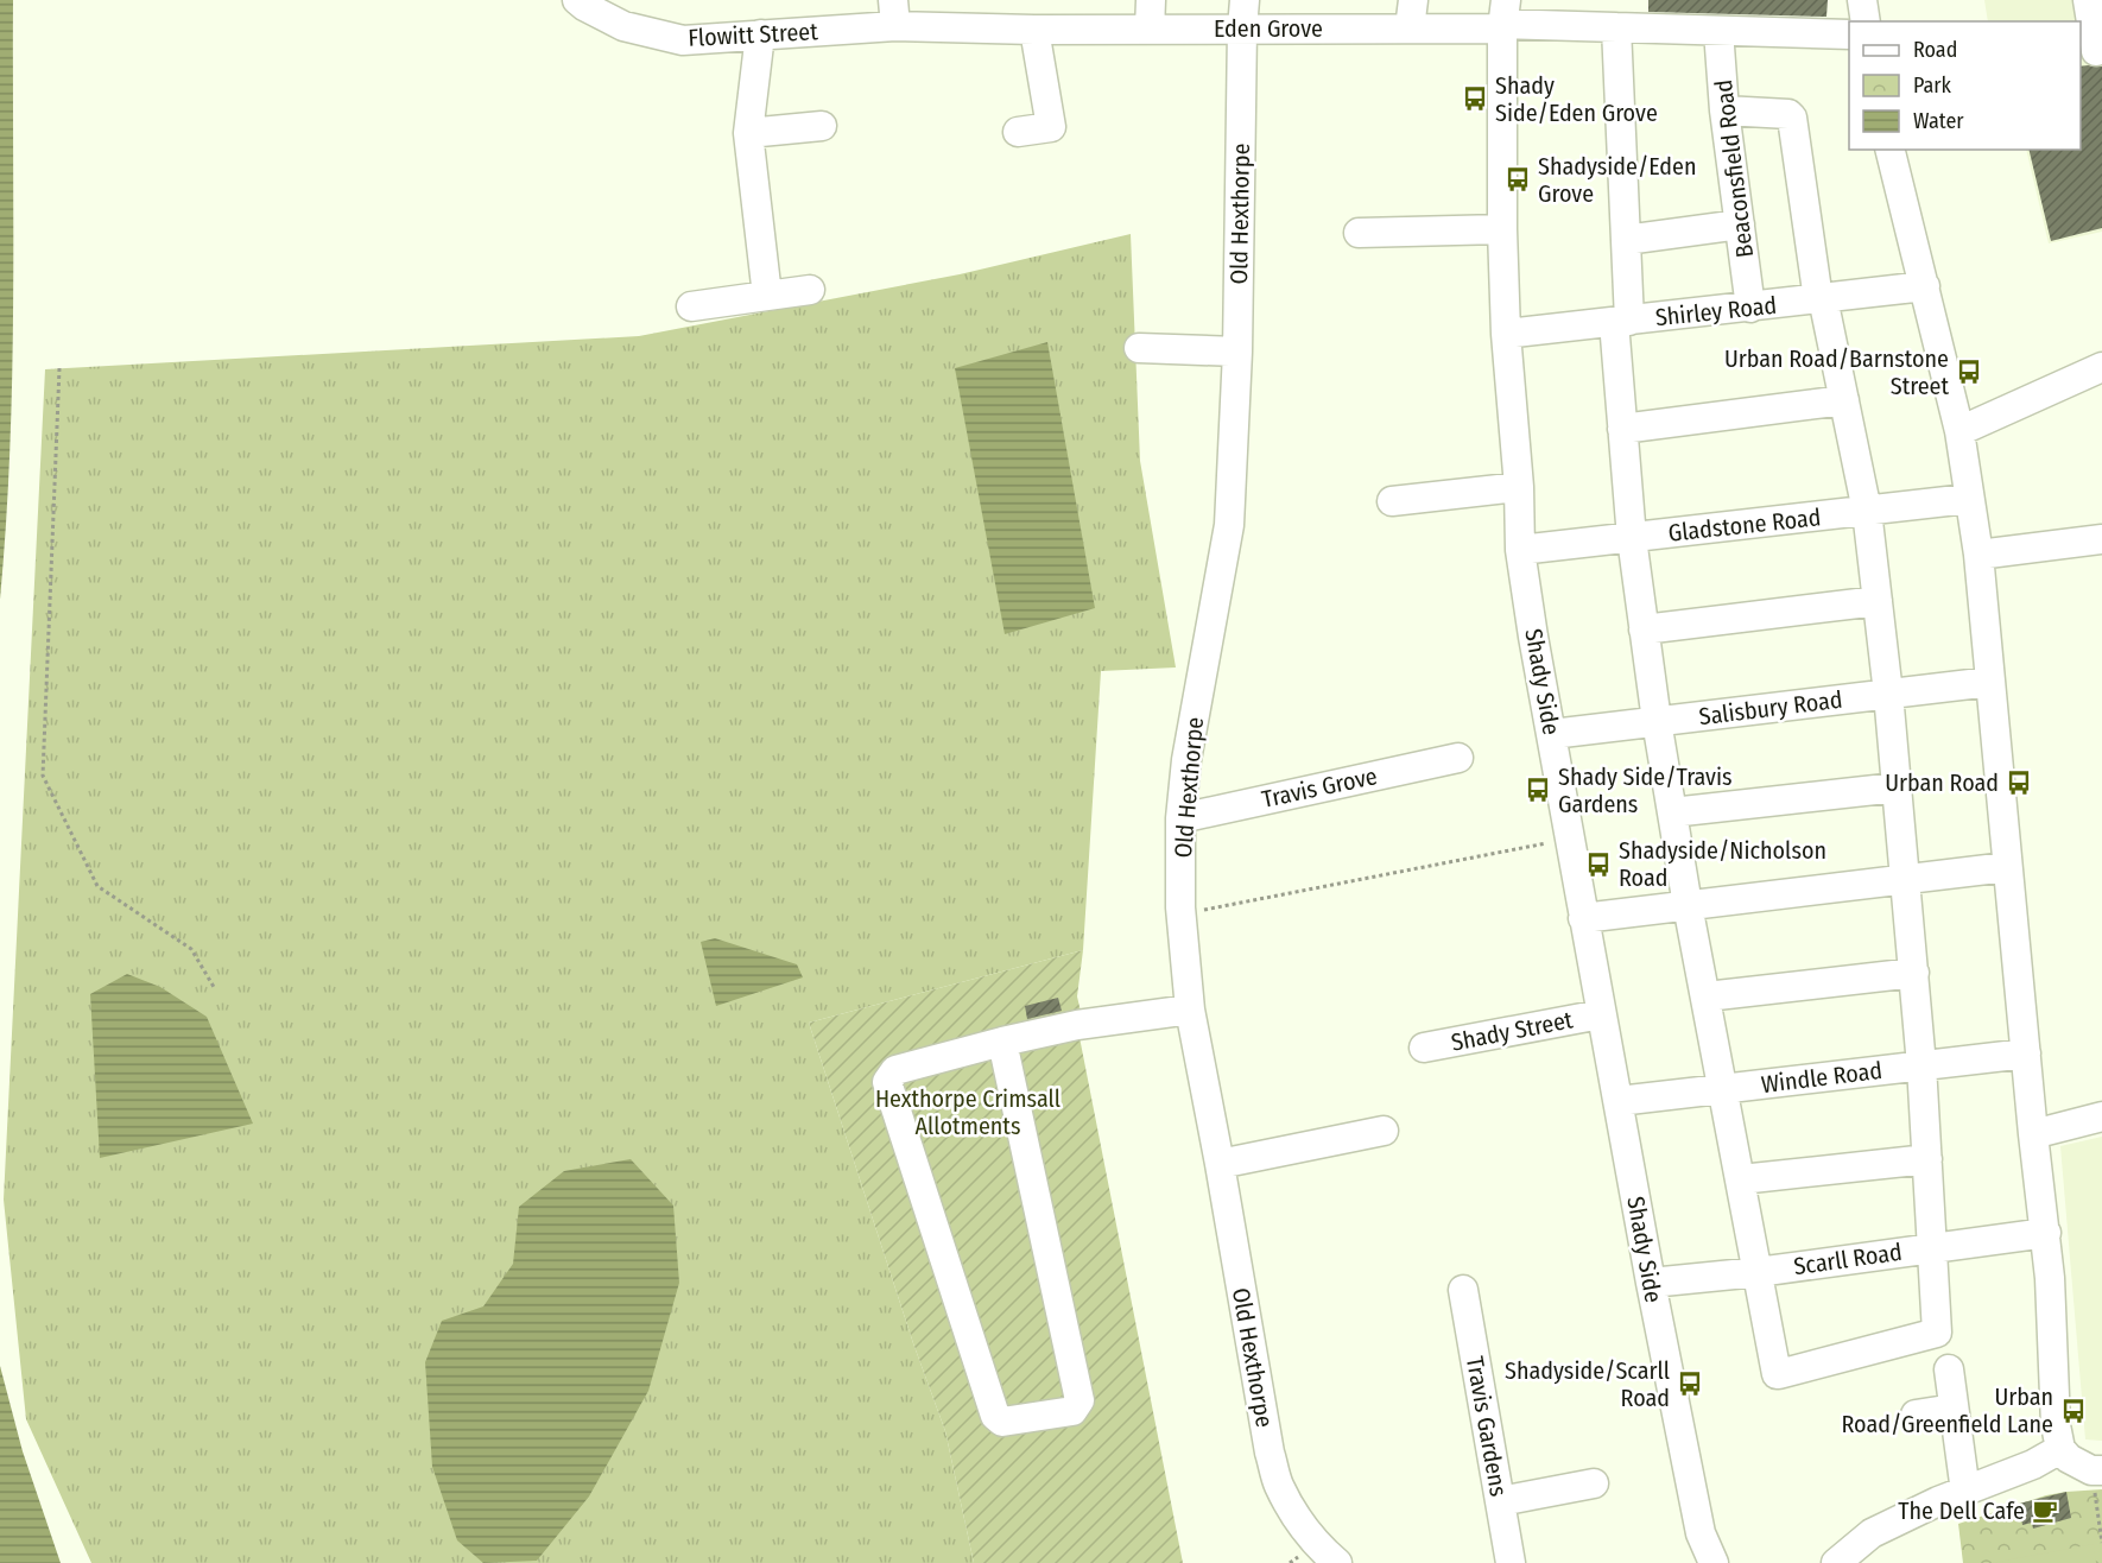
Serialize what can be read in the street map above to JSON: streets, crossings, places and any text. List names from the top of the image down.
{
  "streets": {
    "street": [
      "Eden Grove",
      "Flowitt Street",
      "Beaconsfield Road",
      "Old Hexthorpe",
      "Shirley Road",
      "Gladstone Road",
      "Shady Side",
      "Salisbury Road",
      "Travis Grove",
      "Shady Street",
      "Windle Road",
      "Scarll Road",
      "Travis Gardens"
    ]
  },
  "crossings": [
    ["Eden Grove", "Flowitt Street"],
    ["Eden Grove", "Beaconsfield Road"],
    ["Eden Grove", "Old Hexthorpe"],
    ["Eden Grove", "Shady Side"],
    ["Beaconsfield Road", "Shirley Road"],
    ["Old Hexthorpe", "Travis Grove"],
    ["Shirley Road", "Shady Side"],
    ["Gladstone Road", "Shady Side"],
    ["Shady Side", "Salisbury Road"],
    ["Shady Side", "Shady Street"],
    ["Shady Side", "Windle Road"],
    ["Shady Side", "Scarll Road"]
  ],
  "parks": ["Hexthorpe Crimsall Allotments"],
  "places": {
    "bus stop": [
      "Shady Side/Eden Grove",
      "Shadyside/Eden Grove",
      "Urban Road/Barnstone Street",
      "Urban Road",
      "Shady Side/Travis Gardens",
      "Shadyside/Nicholson Road",
      "Shadyside/Scarll Road",
      "Urban Road/Greenfield Lane"
    ],
    "cafe": ["The Dell Cafe"]
  },
  "legend": ["Road", "Park", "Water"]
}
